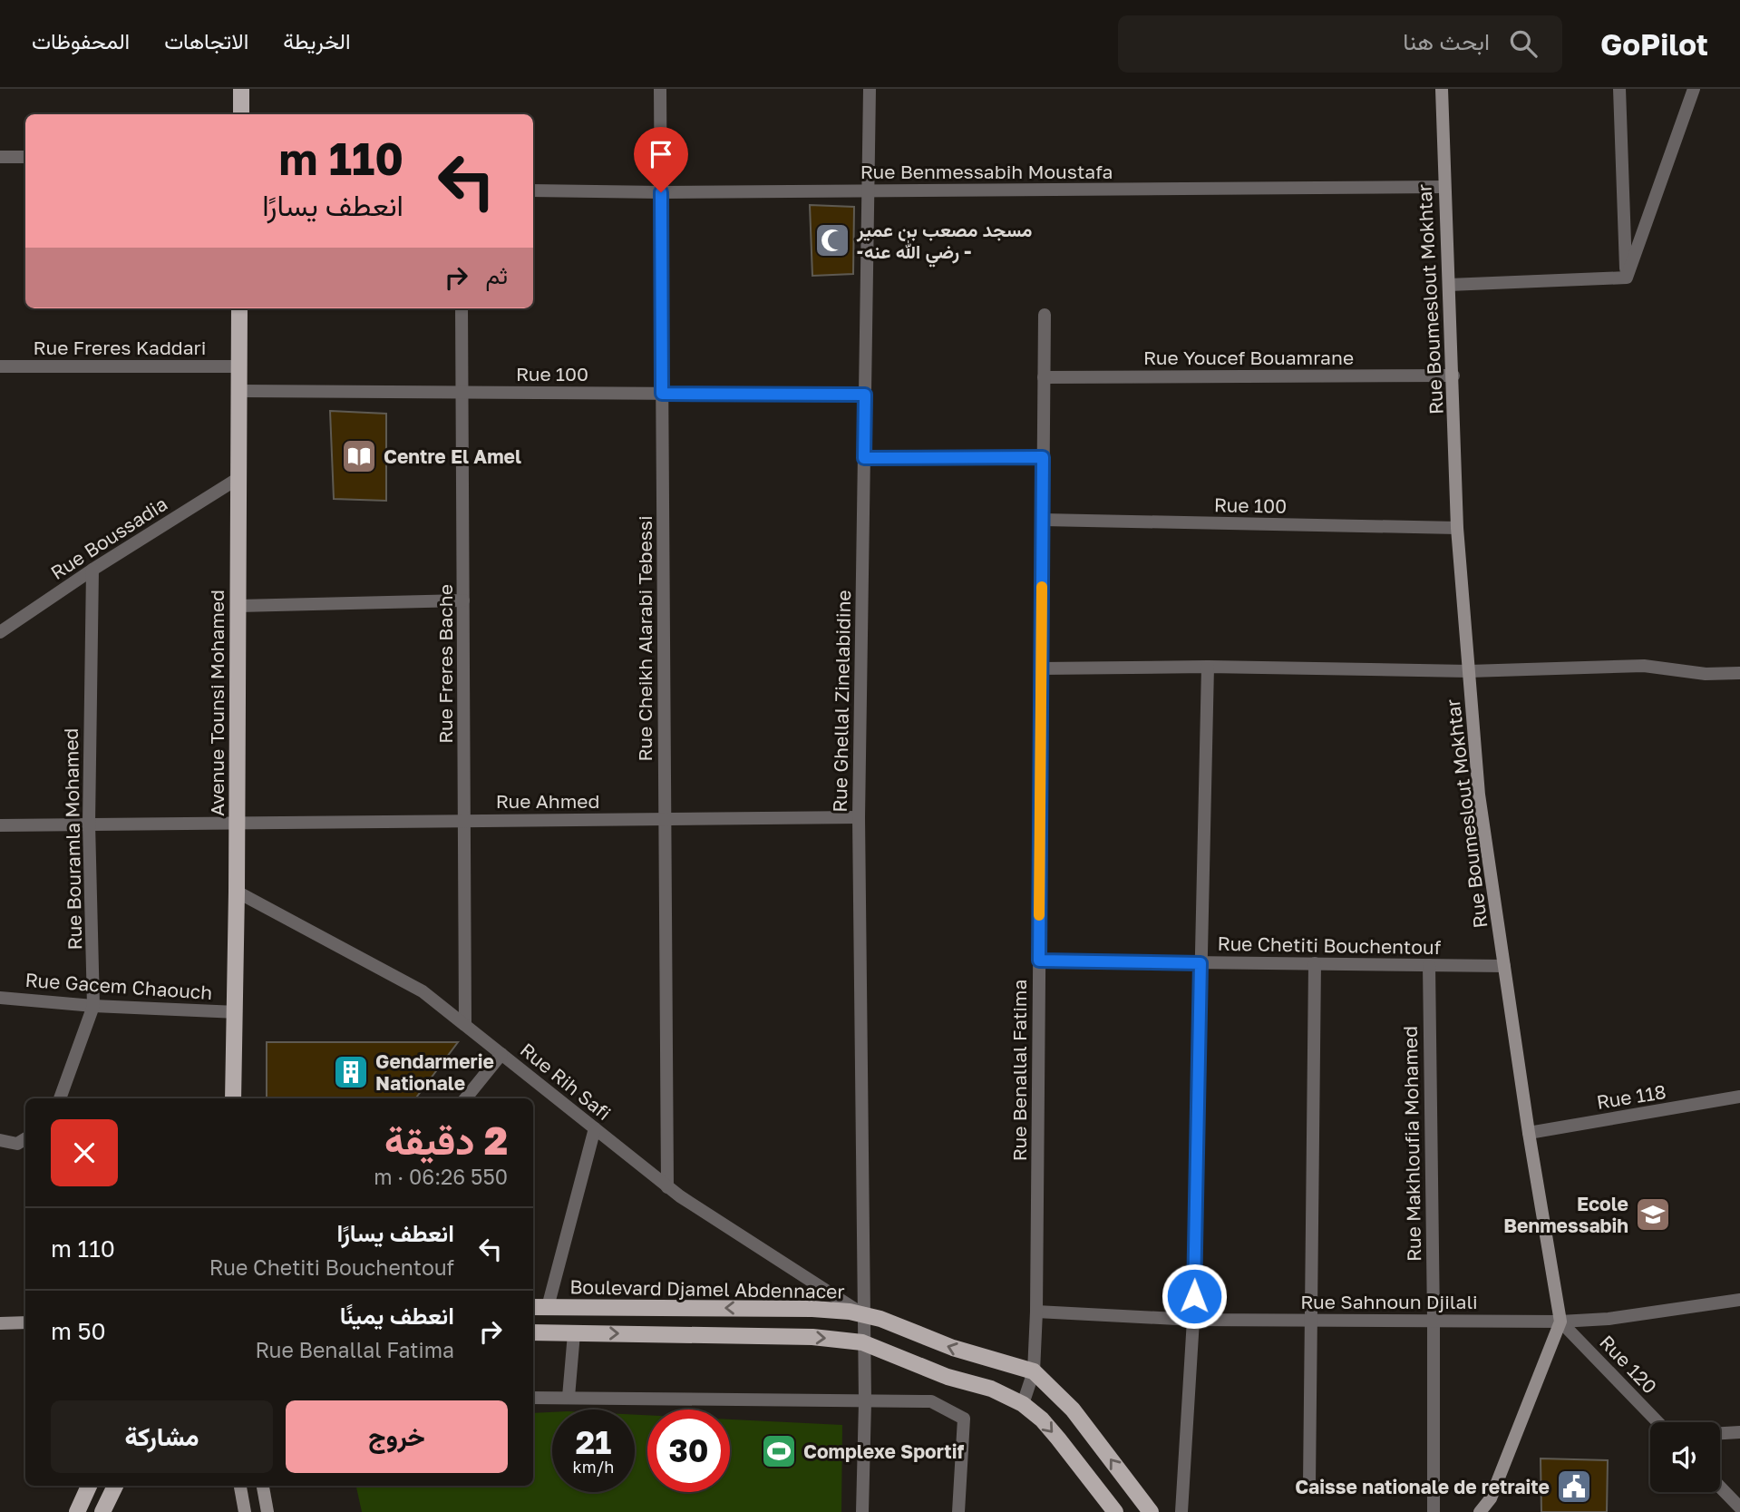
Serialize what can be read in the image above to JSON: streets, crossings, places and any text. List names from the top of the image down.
{
  "streets": {
    "main road": ["Avenue Tounsi Mohamed", "Boulevard Djamel Abdennacer"],
    "street": [
      "Rue Benmessabih Moustafa",
      "Rue Boumeslout Mokhtar",
      "Rue Freres Kaddari",
      "Rue Youcef Bouamrane",
      "Rue 100",
      "Rue Boussadia",
      "Rue Cheikh Alarabi Tebessi",
      "Rue Freres Bache",
      "Rue Ghellal Zinelabidine",
      "Rue Ahmed",
      "Rue Bouramla Mohamed",
      "Rue Chetiti Bouchentouf",
      "Rue Gacem Chaouch",
      "Rue Benallal Fatima",
      "Rue Rih Safi",
      "Rue 118",
      "Rue Makhloufia Mohamed",
      "Rue Sahnoun Djilali",
      "Rue 120"
    ]
  },
  "crossings": [
    ["Rue Benmessabih Moustafa", "Rue Boumeslout Mokhtar"],
    ["Rue Benmessabih Moustafa", "Rue Cheikh Alarabi Tebessi"],
    ["Rue Benmessabih Moustafa", "Rue Ghellal Zinelabidine"],
    ["Rue Boumeslout Mokhtar", "Rue Youcef Bouamrane"],
    ["Rue Boumeslout Mokhtar", "Rue 100"],
    ["Rue Boumeslout Mokhtar", "Rue Chetiti Bouchentouf"],
    ["Rue Boumeslout Mokhtar", "Rue 118"],
    ["Rue Boumeslout Mokhtar", "Rue Sahnoun Djilali"],
    ["Rue Boumeslout Mokhtar", "Rue 120"],
    ["Rue Freres Kaddari", "Avenue Tounsi Mohamed"],
    ["Rue Youcef Bouamrane", "Rue Benallal Fatima"],
    ["Rue 100", "Rue Cheikh Alarabi Tebessi"],
    ["Rue 100", "Rue Freres Bache"],
    ["Rue 100", "Rue Ghellal Zinelabidine"],
    ["Rue 100", "Avenue Tounsi Mohamed"],
    ["Rue 100", "Rue Benallal Fatima"],
    ["Rue Boussadia", "Avenue Tounsi Mohamed"],
    ["Rue Boussadia", "Rue Bouramla Mohamed"],
    ["Rue Cheikh Alarabi Tebessi", "Rue Ahmed"],
    ["Rue Cheikh Alarabi Tebessi", "Rue Rih Safi"],
    ["Rue Freres Bache", "Rue Ahmed"],
    ["Rue Freres Bache", "Rue Rih Safi"],
    ["Rue Ghellal Zinelabidine", "Rue Ahmed"],
    ["Rue Ghellal Zinelabidine", "Rue Rih Safi"],
    ["Rue Ghellal Zinelabidine", "Boulevard Djamel Abdennacer"],
    ["Avenue Tounsi Mohamed", "Rue Ahmed"],
    ["Avenue Tounsi Mohamed", "Rue Gacem Chaouch"],
    ["Avenue Tounsi Mohamed", "Rue Rih Safi"],
    ["Rue Ahmed", "Rue Bouramla Mohamed"],
    ["Rue Bouramla Mohamed", "Rue Gacem Chaouch"],
    ["Rue Chetiti Bouchentouf", "Rue Benallal Fatima"],
    ["Rue Chetiti Bouchentouf", "Rue Makhloufia Mohamed"],
    ["Rue Benallal Fatima", "Boulevard Djamel Abdennacer"],
    ["Rue Benallal Fatima", "Rue Sahnoun Djilali"],
    ["Rue Rih Safi", "Boulevard Djamel Abdennacer"],
    ["Rue Makhloufia Mohamed", "Rue Sahnoun Djilali"],
    ["Rue Sahnoun Djilali", "Rue 120"]
  ],
  "places": {
    "mosque": ["مسجد مصعب بن عمير -رضي الله عنه -"],
    "library": ["Centre El Amel"],
    "building": ["Gendarmerie Nationale"],
    "school or university": ["Ecole Benmessabih"],
    "sports": ["Complexe Sportif"],
    "public building": ["Caisse nationale de retraite"]
  },
  "page": {
    "header": "GoPilot",
    "search": "ابحث هنا",
    "nav": ["الخريطة", "الاتجاهات", "المحفوظات"],
    "turn": ["110 m", "انعطف يسارًا"],
    "then": "ثم",
    "heading": ["2 دقيقة", "550 m · 06:26"],
    "list": [
      {
        "name": "انعطف يسارًا",
        "note": "Rue Chetiti Bouchentouf",
        "value": "110 m"
      },
      {
        "name": "انعطف يمينًا",
        "note": "Rue Benallal Fatima",
        "value": "50 m"
      }
    ],
    "buttons": ["خروج", "مشاركة"],
    "speed": "21 km/h",
    "limit": "30"
  }
}
